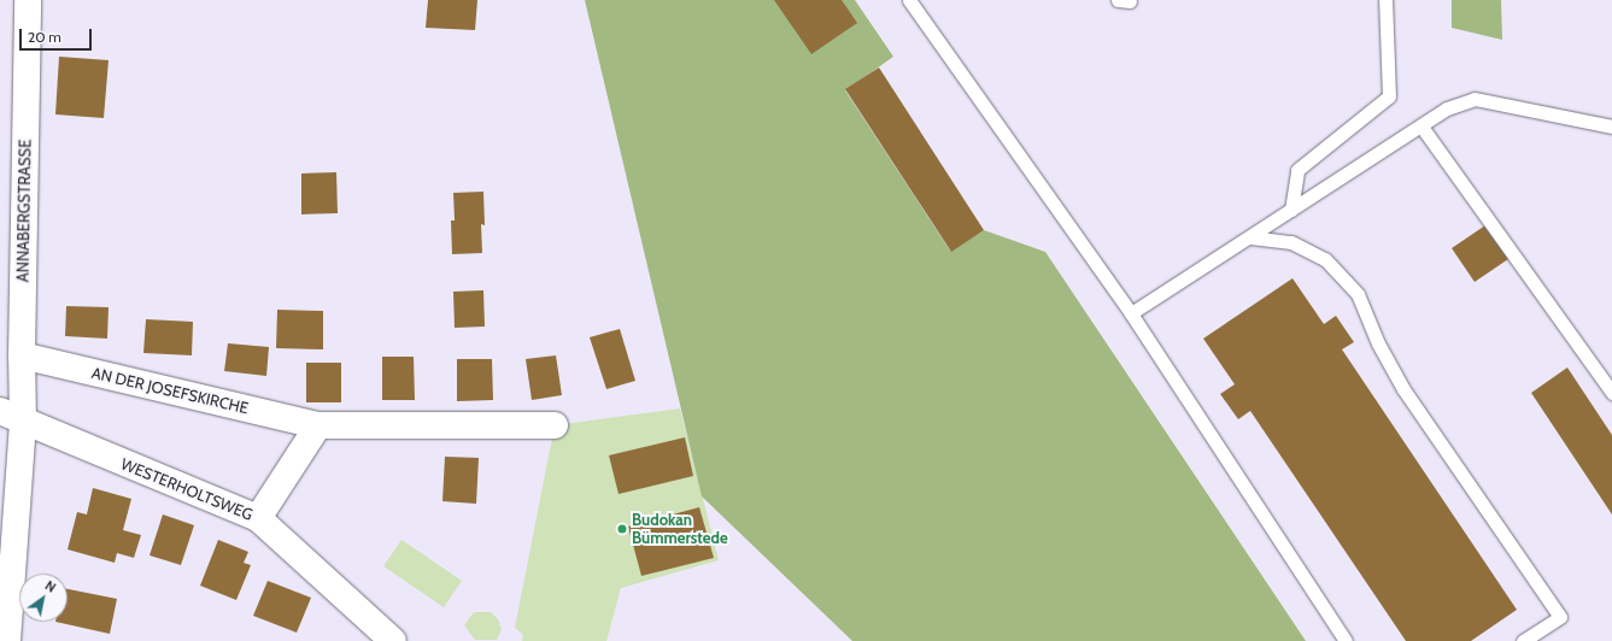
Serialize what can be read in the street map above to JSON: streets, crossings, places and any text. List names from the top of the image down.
{
  "streets": {
    "street": ["ANNABERGSTRASSE", "AN DER JOSEFSKIRCHE", "WESTERHOLTSWEG"]
  },
  "crossings": [
    ["ANNABERGSTRASSE", "AN DER JOSEFSKIRCHE"],
    ["ANNABERGSTRASSE", "WESTERHOLTSWEG"]
  ],
  "places": ["Budokan Bümmerstede"],
  "scale_bar": "20 m",
  "north": "top right"
}
